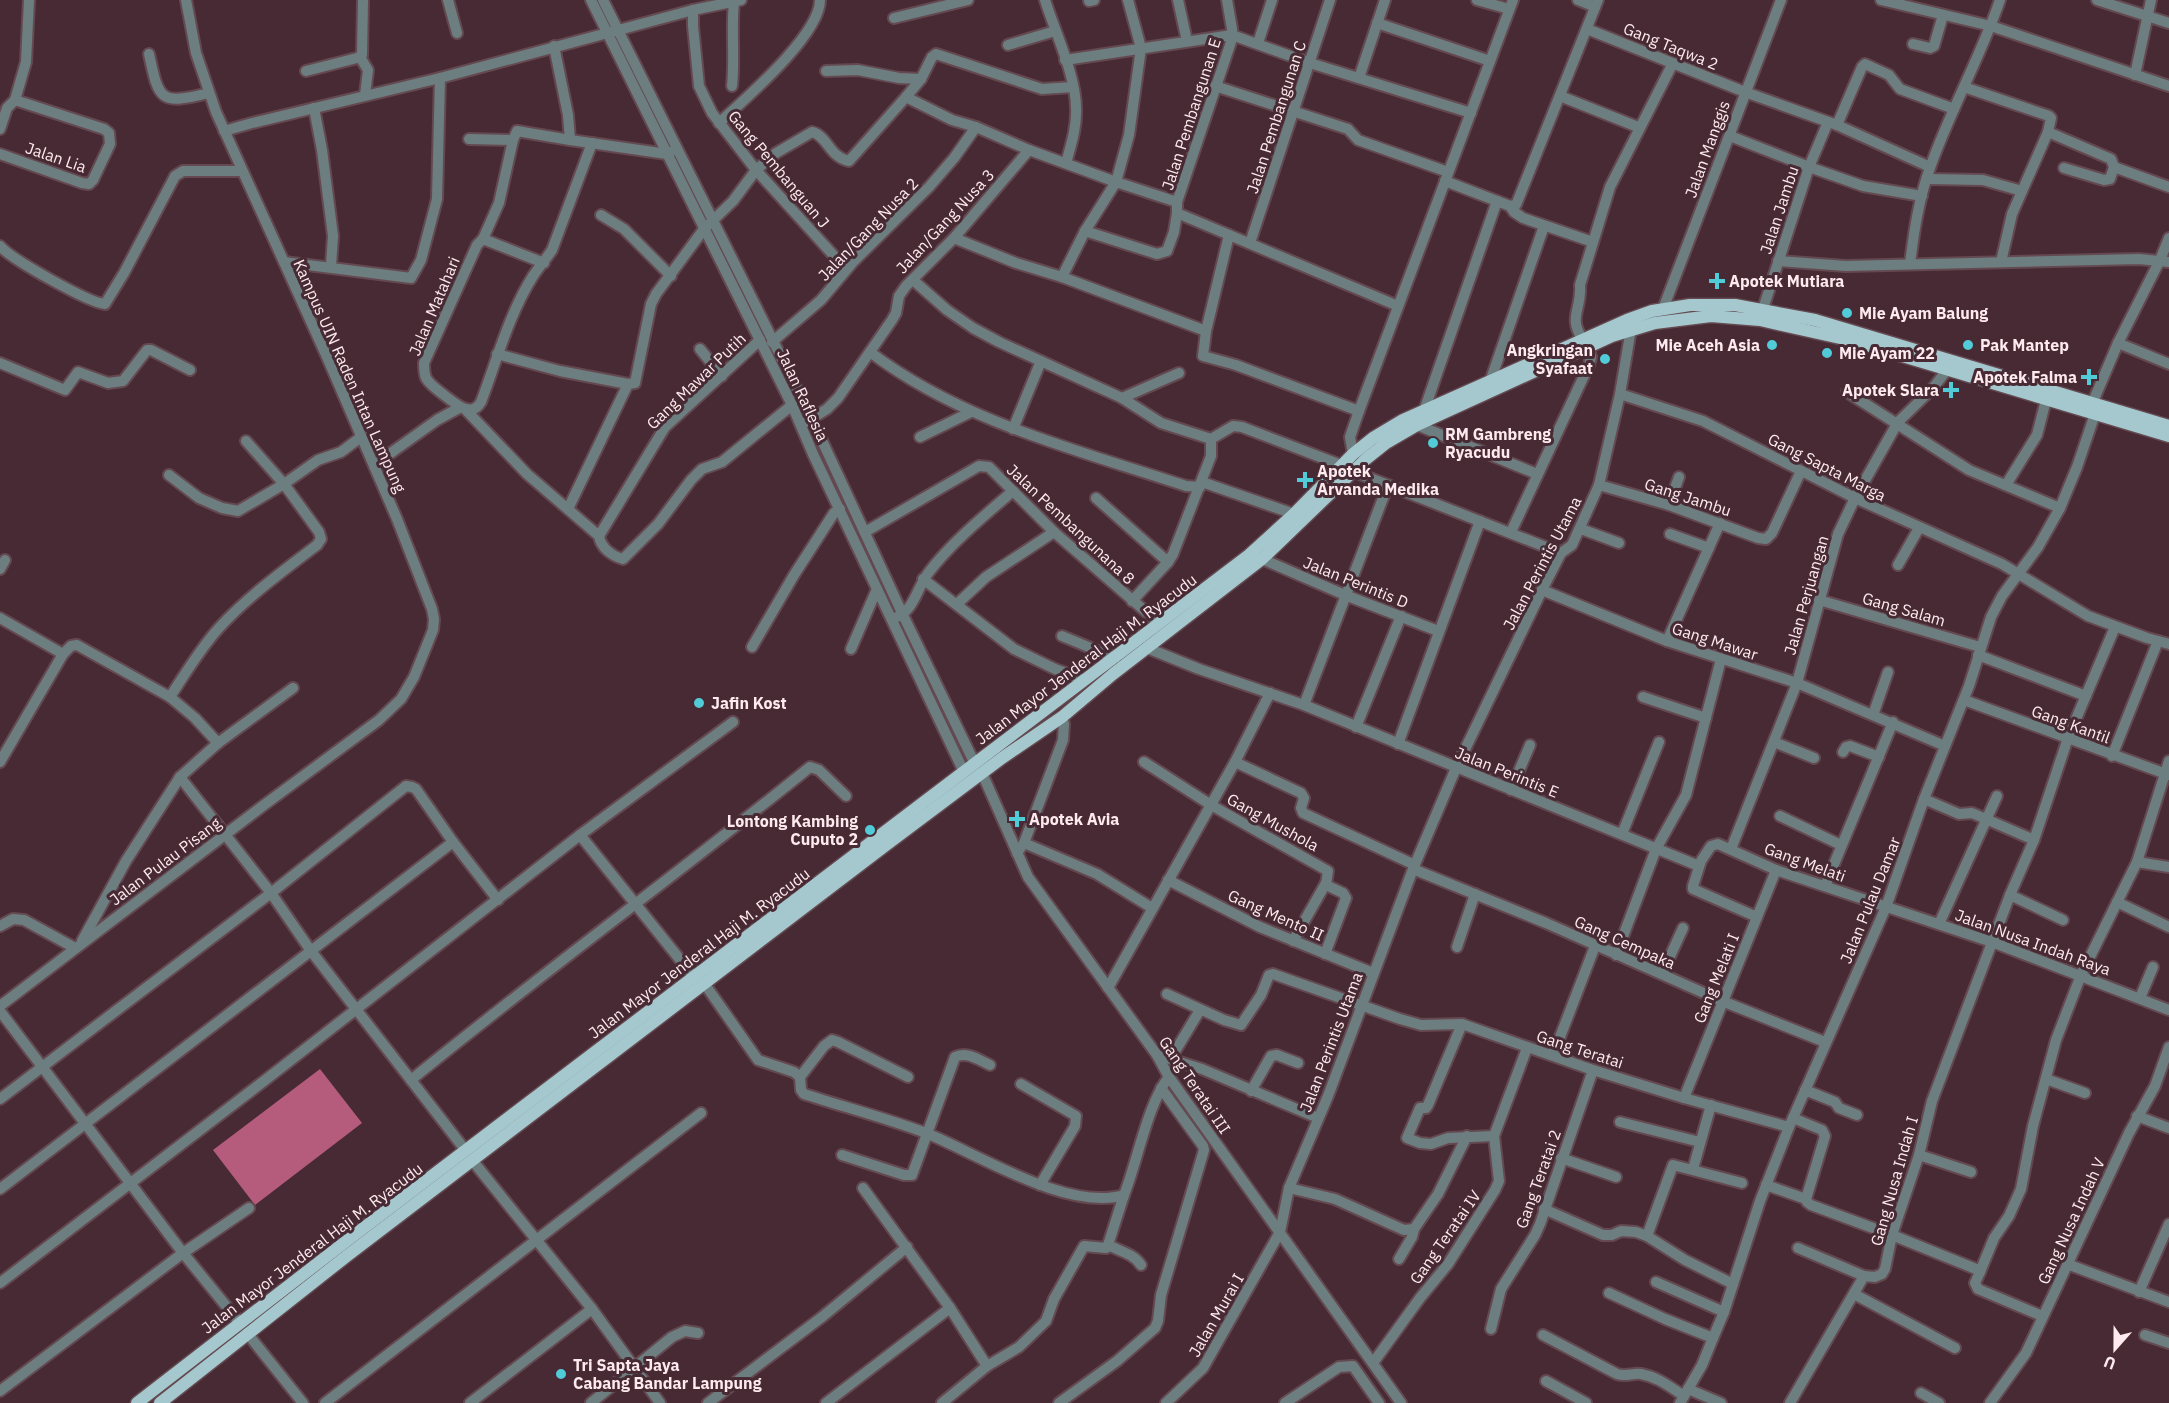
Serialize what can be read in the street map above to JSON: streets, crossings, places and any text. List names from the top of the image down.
{
  "streets": {
    "main road": ["Jalan Mayor Jenderal Haji M. Ryacudu"],
    "street": [
      "Gang Taqwa 2",
      "Jalan Pembangunan E",
      "Jalan Pembangunan C",
      "Jalan Manggis",
      "Jalan Lia",
      "Gang Pembanguan J",
      "Jalan Jambu",
      "Jalan/Gang Nusa 3",
      "Jalan/Gang Nusa 2",
      "Jalan Matahari",
      "Kampus UIN Raden Intan Lampung",
      "Gang Mawar Putih",
      "Jalan Raflesia",
      "Gang Sapta Marga",
      "Gang Jambu",
      "Jalan Pembangunana 8",
      "Jalan Perintis Utama",
      "Jalan Perintis D",
      "Jalan Perjuangan",
      "Gang Salam",
      "Gang Mawar",
      "Gang Kantil",
      "Jalan Perintis E",
      "Gang Mushola",
      "Jalan Pulau Pisang",
      "Gang Melati",
      "Jalan Pulau Damar",
      "Gang Mento II",
      "Gang Cempaka",
      "Jalan Nusa Indah Raya",
      "Gang Melati I",
      "Gang Teratai",
      "Gang Teratai III",
      "Gang Teratai 2",
      "Gang Nusa Indah I",
      "Gang Nusa Indah V",
      "Gang Teratai IV",
      "Jalan Murai I"
    ]
  },
  "crossings": [
    ["Gang Taqwa 2", "Jalan Manggis"],
    ["Gang Taqwa 2", "Jalan Jambu"],
    ["Jalan Manggis", "Jalan Mayor Jenderal Haji M. Ryacudu"],
    ["Gang Pembanguan J", "Jalan/Gang Nusa 2"],
    ["Jalan Jambu", "Jalan Mayor Jenderal Haji M. Ryacudu"],
    ["Jalan/Gang Nusa 3", "Jalan Raflesia"],
    ["Jalan/Gang Nusa 2", "Jalan Raflesia"],
    ["Jalan Matahari", "Gang Mawar Putih"],
    ["Jalan Matahari", "Jalan Raflesia"],
    ["Kampus UIN Raden Intan Lampung", "Jalan Pulau Pisang"],
    ["Gang Mawar Putih", "Jalan Raflesia"],
    ["Jalan Raflesia", "Jalan Pembangunana 8"],
    ["Jalan Raflesia", "Jalan Mayor Jenderal Haji M. Ryacudu"],
    ["Jalan Raflesia", "Gang Teratai III"],
    ["Gang Sapta Marga", "Gang Jambu"],
    ["Gang Sapta Marga", "Jalan Perintis Utama"],
    ["Gang Sapta Marga", "Jalan Perjuangan"],
    ["Gang Sapta Marga", "Jalan Pulau Damar"],
    ["Gang Sapta Marga", "Gang Nusa Indah I"],
    ["Gang Jambu", "Jalan Perintis Utama"],
    ["Jalan Pembangunana 8", "Jalan Mayor Jenderal Haji M. Ryacudu"],
    ["Jalan Perintis Utama", "Gang Mawar"],
    ["Jalan Perintis Utama", "Jalan Mayor Jenderal Haji M. Ryacudu"],
    ["Jalan Perintis Utama", "Jalan Perintis E"],
    ["Jalan Perintis Utama", "Gang Mento II"],
    ["Jalan Perintis Utama", "Gang Cempaka"],
    ["Jalan Perintis Utama", "Gang Teratai"],
    ["Jalan Perintis Utama", "Gang Teratai III"],
    ["Jalan Perintis Utama", "Jalan Murai I"],
    ["Jalan Perintis D", "Jalan Mayor Jenderal Haji M. Ryacudu"],
    ["Jalan Perjuangan", "Gang Salam"],
    ["Jalan Perjuangan", "Gang Mawar"],
    ["Jalan Perjuangan", "Jalan Mayor Jenderal Haji M. Ryacudu"],
    ["Jalan Perjuangan", "Gang Melati"],
    ["Gang Salam", "Jalan Pulau Damar"],
    ["Gang Salam", "Gang Nusa Indah I"],
    ["Gang Mawar", "Jalan Pulau Damar"],
    ["Jalan Mayor Jenderal Haji M. Ryacudu", "Jalan Perintis E"],
    ["Jalan Mayor Jenderal Haji M. Ryacudu", "Jalan Pulau Damar"],
    ["Jalan Mayor Jenderal Haji M. Ryacudu", "Gang Teratai III"],
    ["Gang Kantil", "Jalan Pulau Damar"],
    ["Gang Kantil", "Gang Nusa Indah I"],
    ["Jalan Perintis E", "Gang Melati"],
    ["Gang Mushola", "Gang Mento II"],
    ["Gang Melati", "Jalan Pulau Damar"],
    ["Gang Melati", "Jalan Nusa Indah Raya"],
    ["Gang Melati", "Gang Melati I"],
    ["Jalan Pulau Damar", "Gang Cempaka"],
    ["Jalan Pulau Damar", "Jalan Nusa Indah Raya"],
    ["Jalan Pulau Damar", "Gang Teratai"],
    ["Gang Cempaka", "Gang Melati I"],
    ["Jalan Nusa Indah Raya", "Gang Nusa Indah I"],
    ["Gang Melati I", "Gang Teratai"],
    ["Gang Teratai", "Gang Teratai 2"],
    ["Gang Teratai", "Gang Teratai IV"],
    ["Gang Teratai III", "Gang Teratai IV"],
    ["Gang Teratai III", "Jalan Murai I"]
  ],
  "places": {
    "health": [
      "Apotek Mutiara",
      "Apotek Falma",
      "Apotek Slara",
      "Apotek Arvanda Medika",
      "Apotek Avia"
    ],
    "other": [
      "Mie Ayam Balung",
      "Mie Aceh Asia",
      "Pak Mantep",
      "Mie Ayam 22",
      "Angkringan Syafaat",
      "RM Gambreng Ryacudu",
      "Jafin Kost",
      "Lontong Kambing Cuputo 2",
      "Tri Sapta Jaya Cabang Bandar Lampung"
    ]
  },
  "north": "bottom"
}
